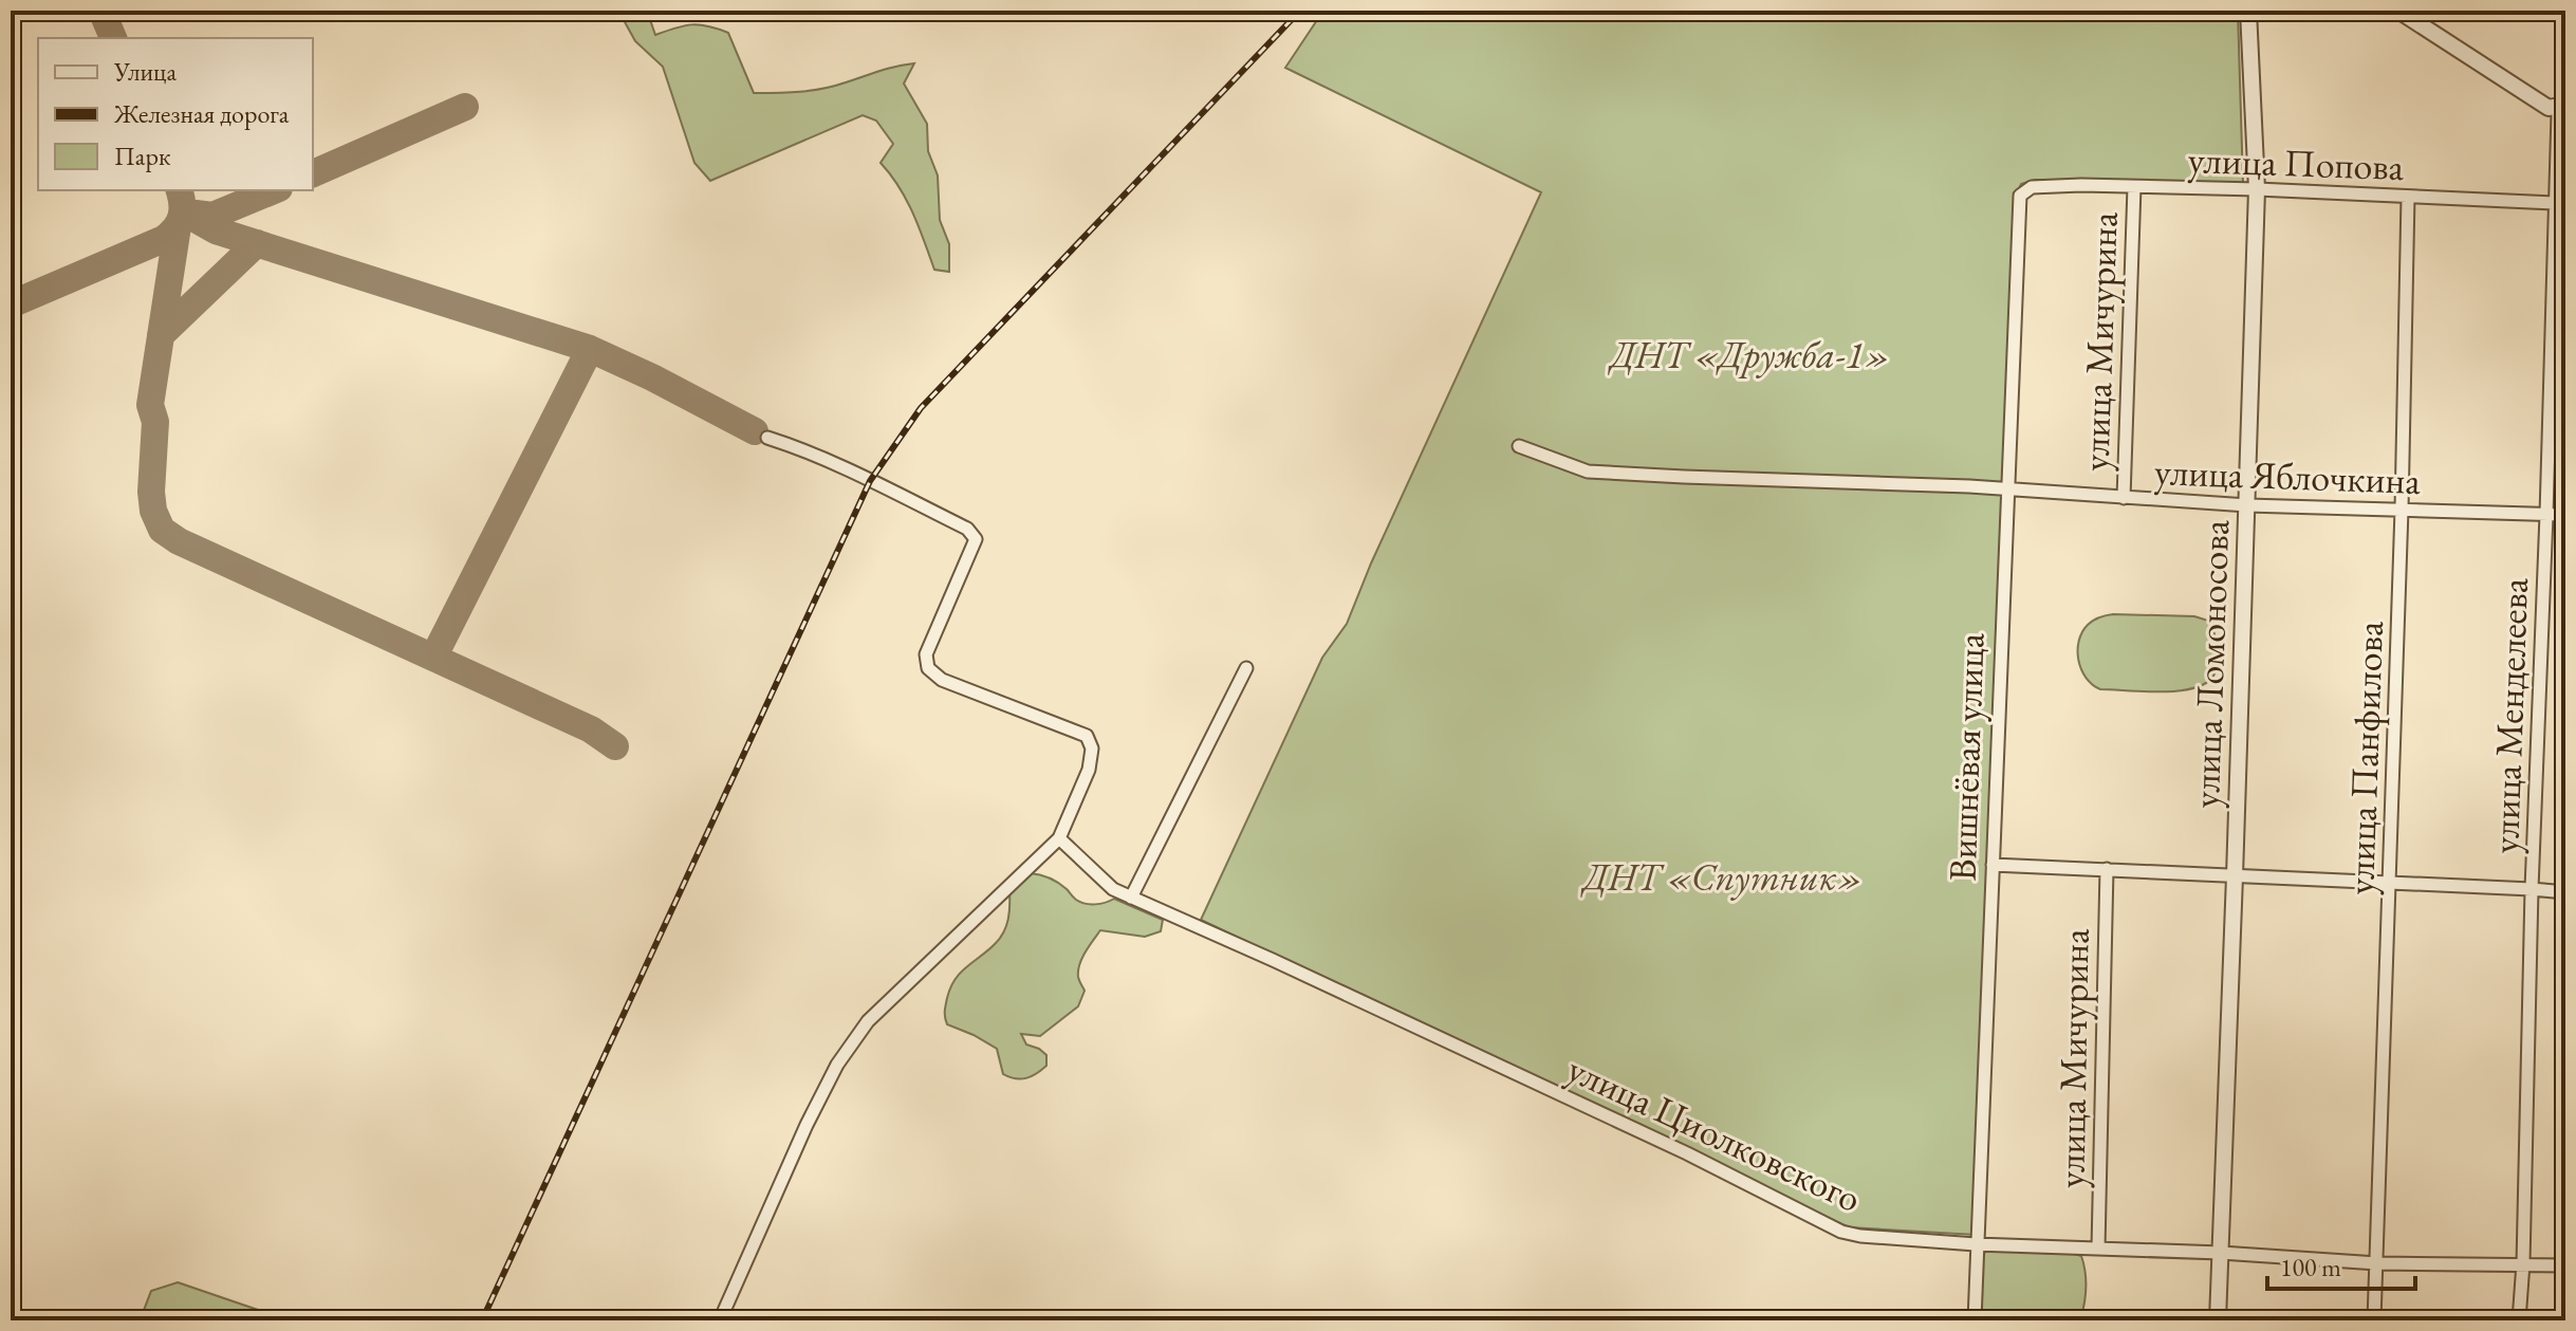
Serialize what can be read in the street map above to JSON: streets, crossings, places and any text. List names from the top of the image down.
{
  "streets": {
    "street": [
      "улица Попова",
      "улица Мичурина",
      "улица Яблочкина",
      "улица Ломоносова",
      "улица Менделеева",
      "Вишнёвая улица",
      "улица Панфилова",
      "улица Циолковского"
    ]
  },
  "crossings": [
    ["улица Попова", "улица Мичурина"],
    ["улица Попова", "улица Ломоносова"],
    ["улица Попова", "улица Менделеева"],
    ["улица Попова", "Вишнёвая улица"],
    ["улица Попова", "улица Панфилова"],
    ["улица Мичурина", "улица Яблочкина"],
    ["улица Мичурина", "улица Циолковского"],
    ["улица Яблочкина", "улица Ломоносова"],
    ["улица Яблочкина", "улица Менделеева"],
    ["улица Яблочкина", "Вишнёвая улица"],
    ["улица Яблочкина", "улица Панфилова"],
    ["улица Ломоносова", "улица Циолковского"],
    ["улица Менделеева", "улица Циолковского"],
    ["Вишнёвая улица", "улица Циолковского"],
    ["улица Панфилова", "улица Циолковского"]
  ],
  "parks": ["ДНТ «Дружба-1»", "ДНТ «Спутник»"],
  "legend": ["Улица", "Железная дорога", "Парк"],
  "scale_bar": "100 m"
}
